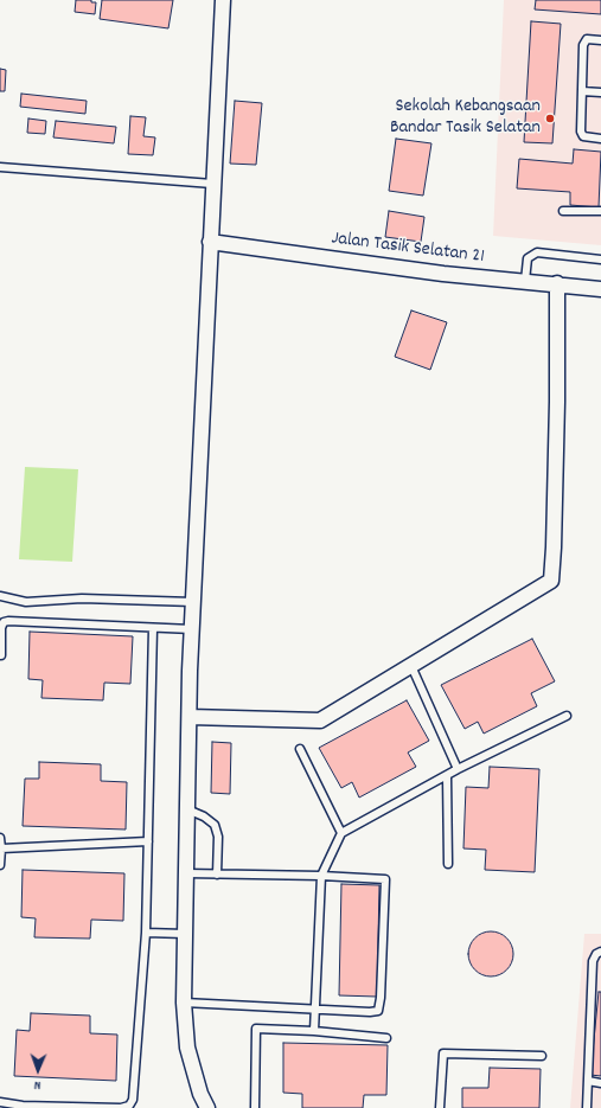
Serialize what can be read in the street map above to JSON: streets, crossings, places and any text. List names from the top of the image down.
{
  "streets": {
    "street": ["Jalan Tasik Selatan 21"]
  },
  "places": ["Sekolah Kebangsaan Bandar Tasik Selatan"],
  "north": "bottom"
}
